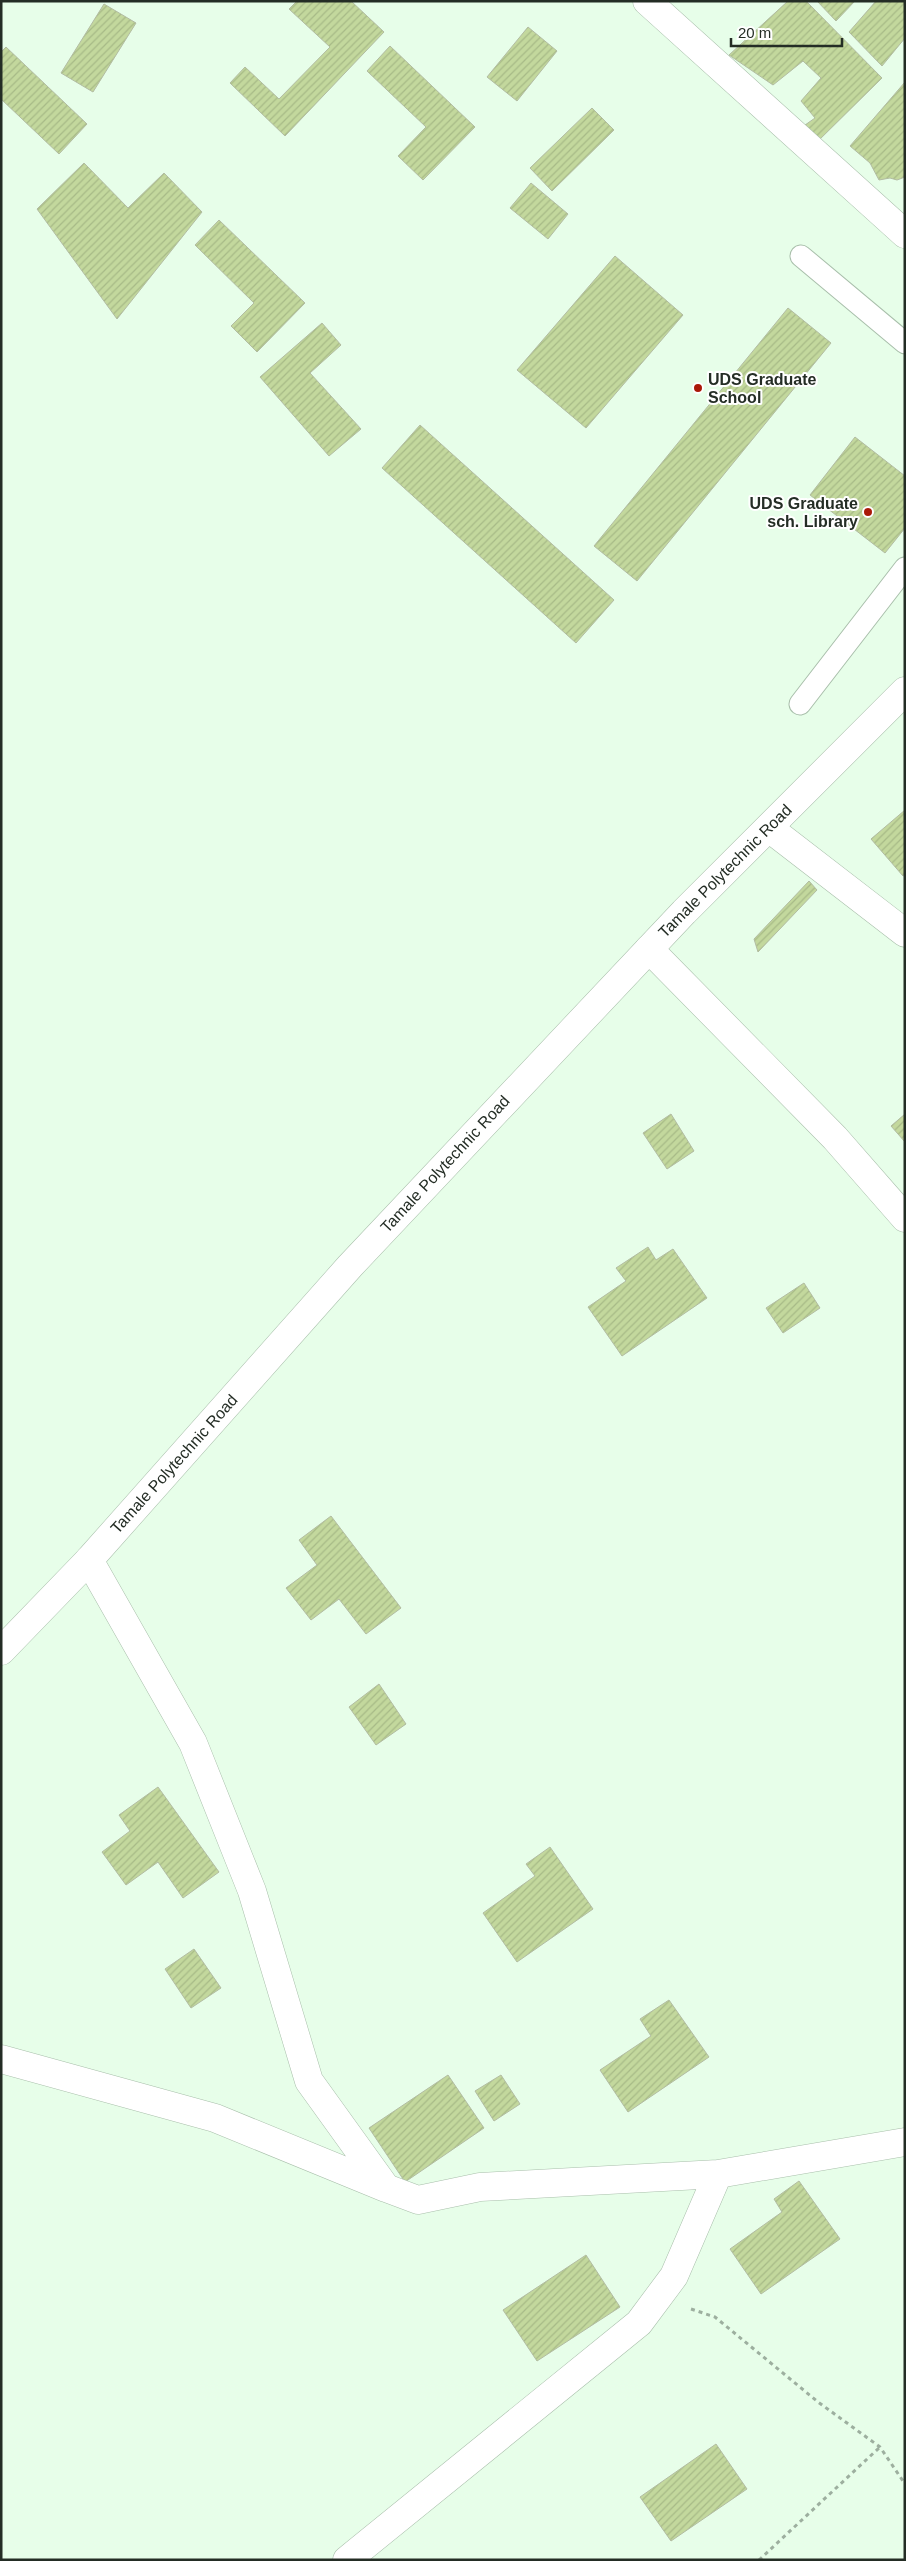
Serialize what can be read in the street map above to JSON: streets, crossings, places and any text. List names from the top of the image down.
{
  "streets": {
    "street": ["Tamale Polytechnic Road"]
  },
  "places": ["UDS Graduate School", "UDS Graduate sch. Library"],
  "scale_bar": "20 m"
}
